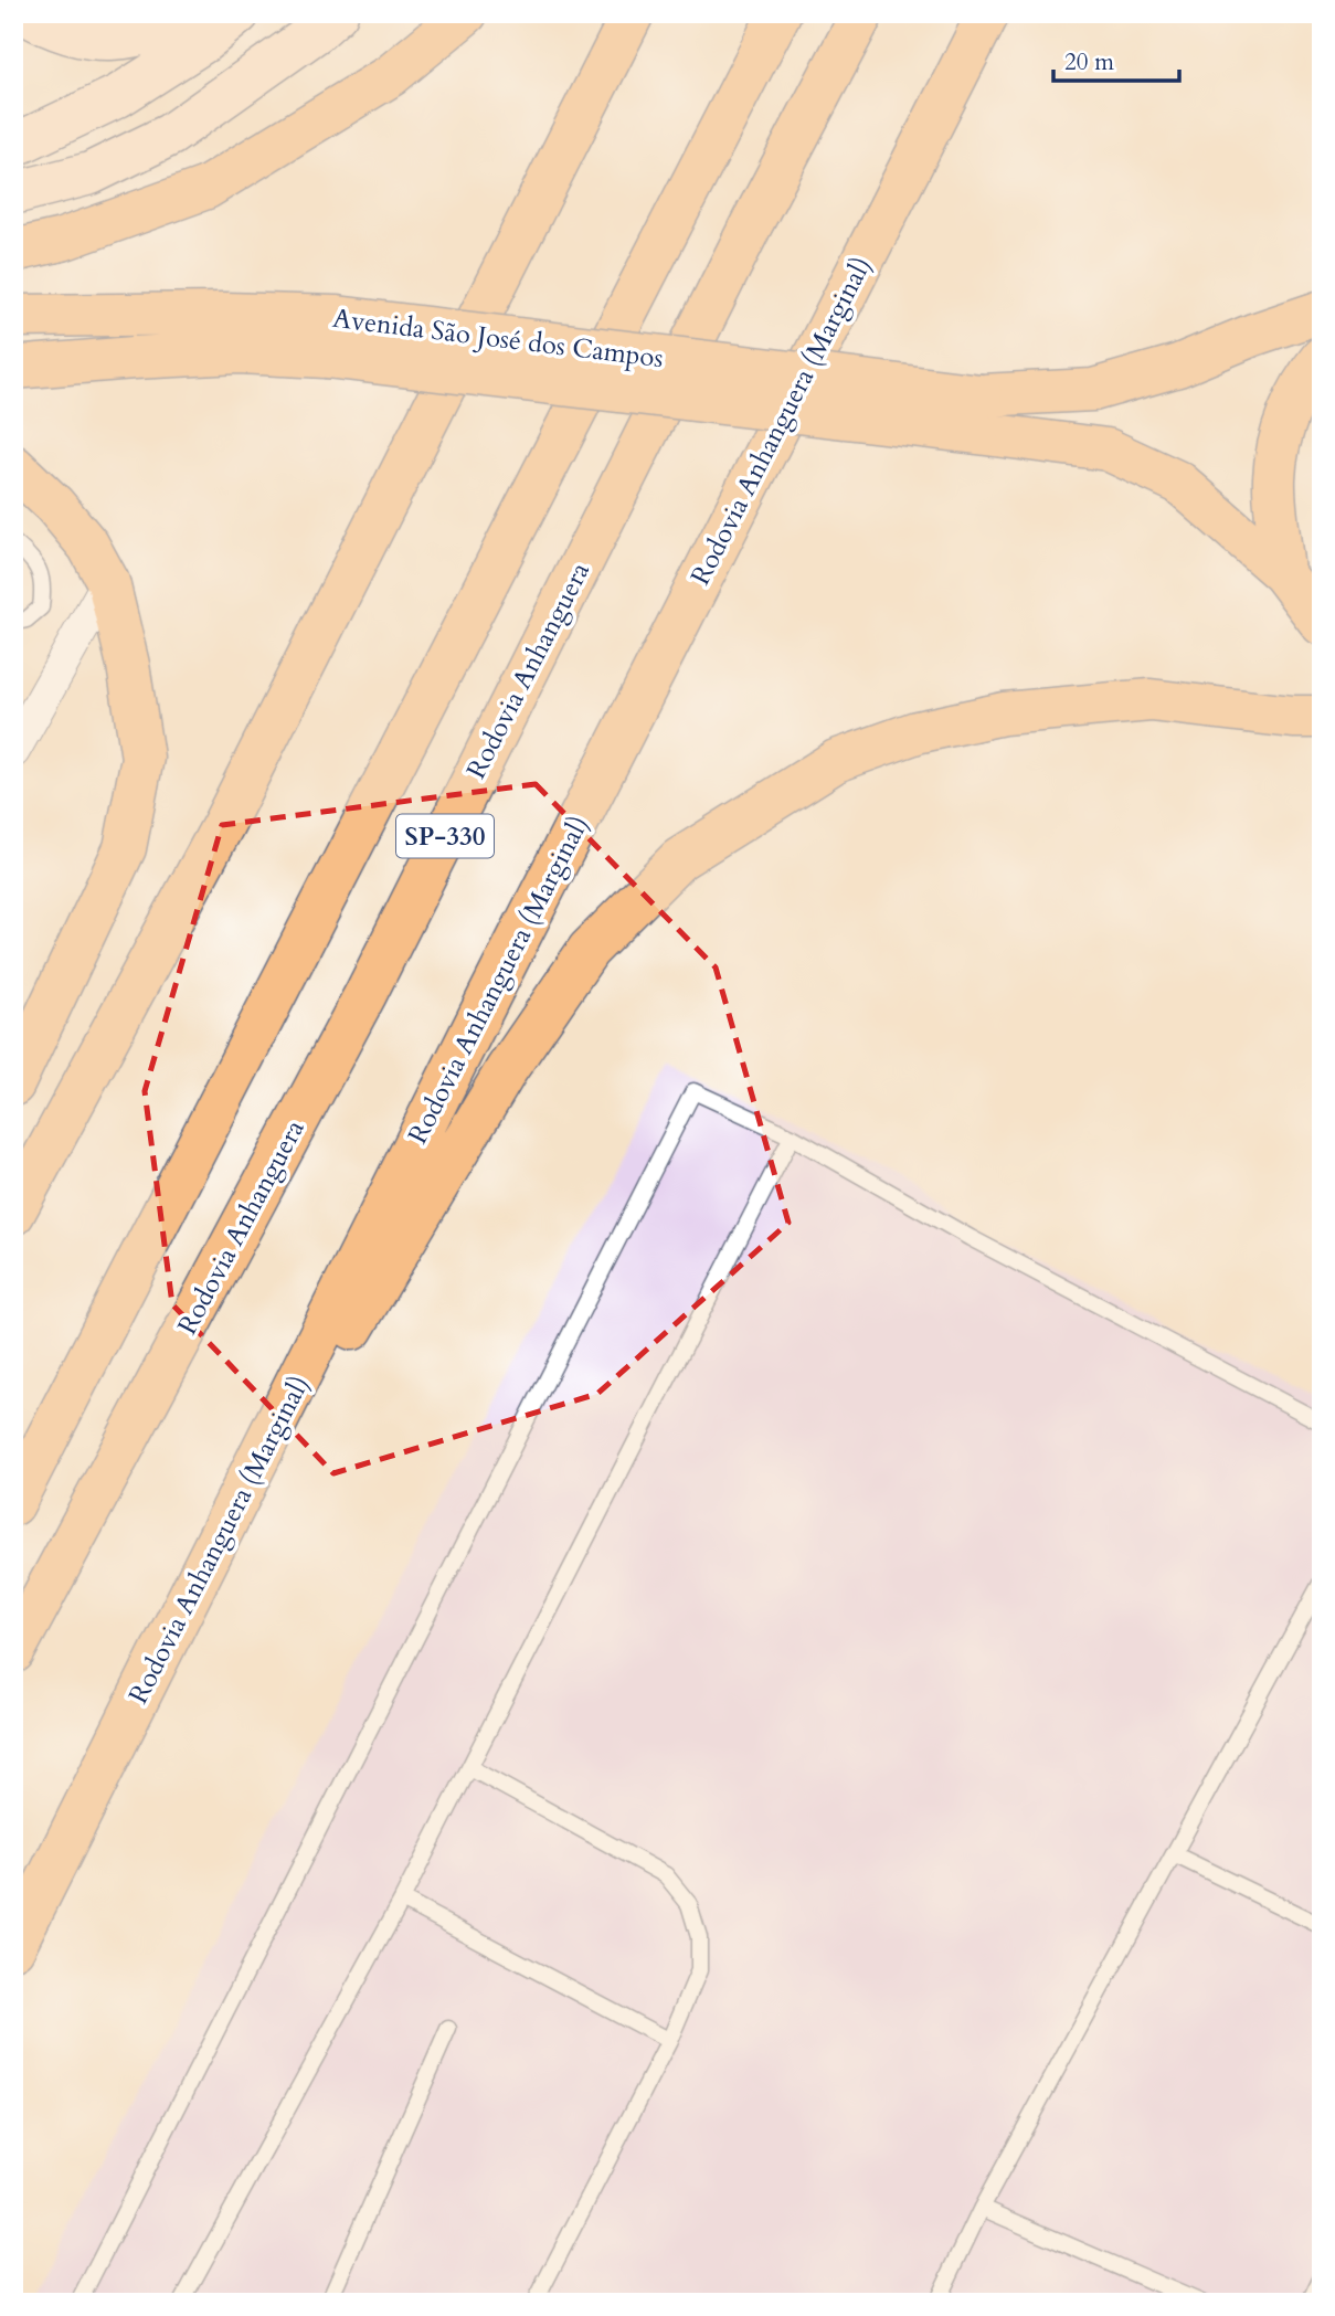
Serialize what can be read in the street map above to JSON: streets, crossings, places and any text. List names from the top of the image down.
{
  "streets": {
    "main road": [
      "Avenida São José dos Campos",
      "Rodovia Anhanguera (Marginal)",
      "Rodovia Anhanguera",
      "SP-330"
    ]
  },
  "scale_bar": "20 m"
}
